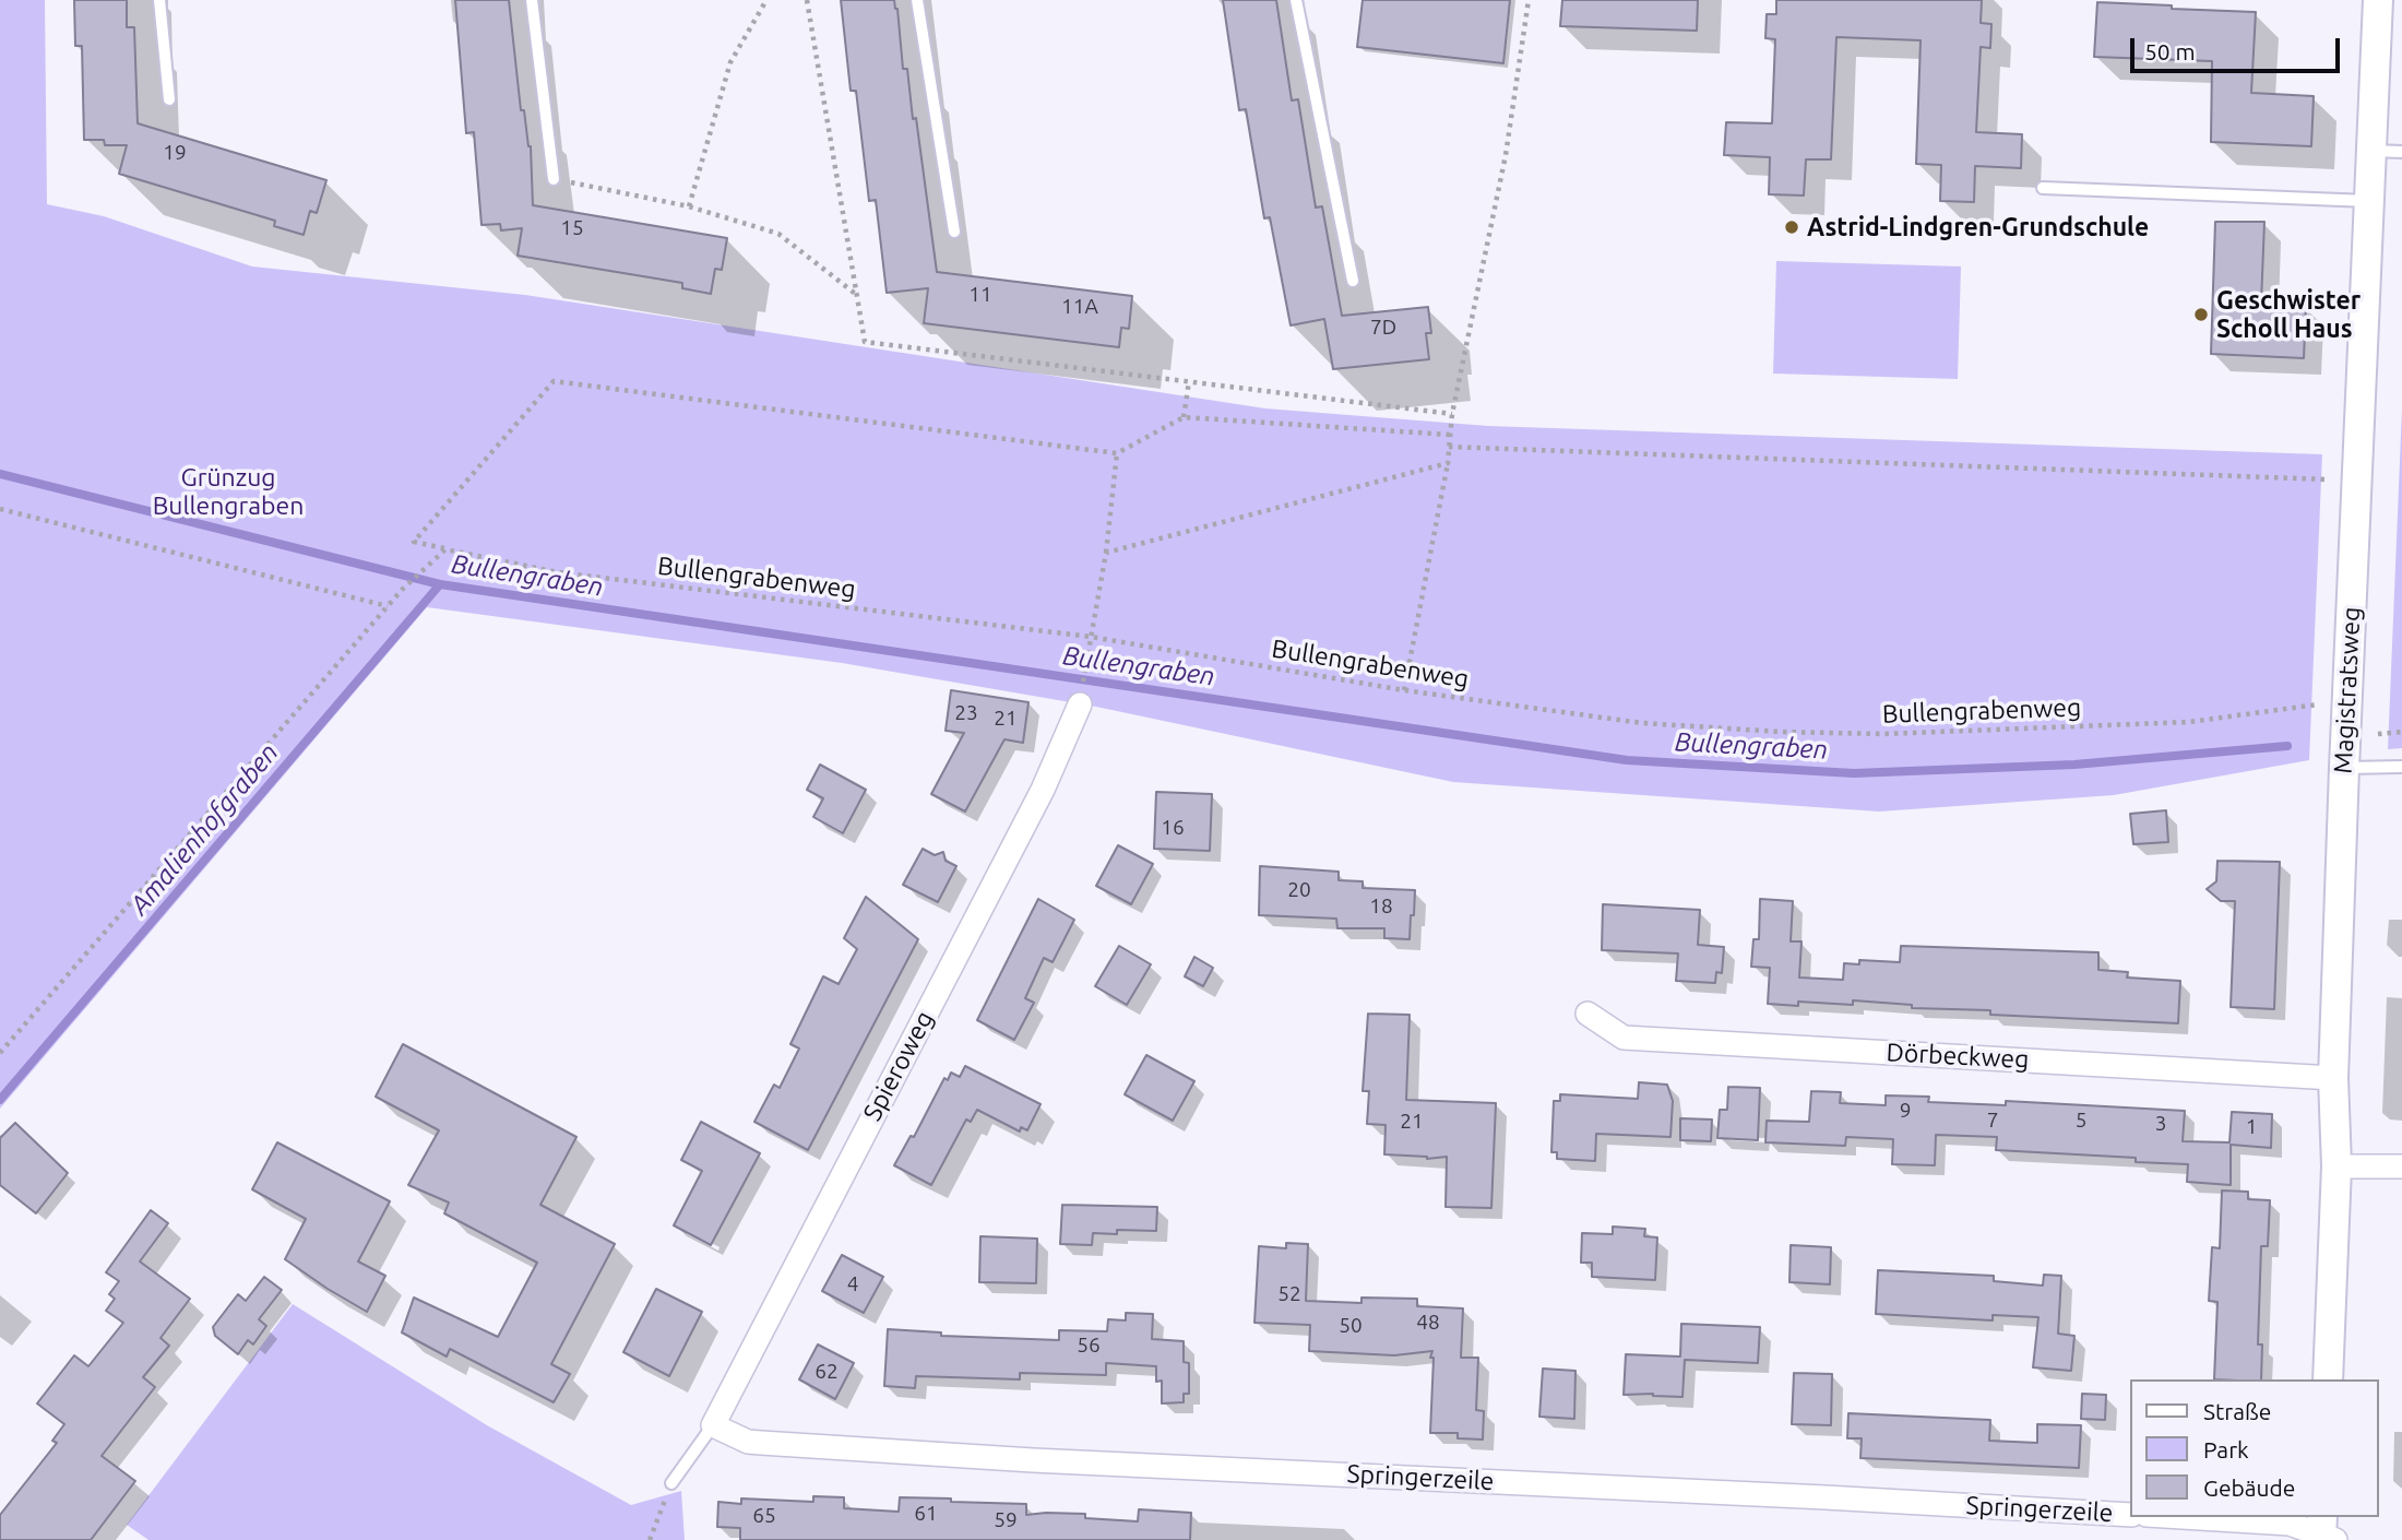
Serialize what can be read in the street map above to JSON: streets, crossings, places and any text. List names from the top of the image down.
{
  "streets": {
    "street": [
      "Magistratsweg",
      "Dörbeckweg",
      "Spieroweg",
      "Springerzeile"
    ],
    "path": ["Bullengrabenweg"]
  },
  "crossings": [
    ["Magistratsweg", "Dörbeckweg"],
    ["Spieroweg", "Springerzeile"]
  ],
  "water": ["Bullengraben", "Amalienhofgraben"],
  "parks": ["Grünzug Bullengraben"],
  "places": ["Astrid-Lindgren-Grundschule", "Geschwister Scholl Haus"],
  "house_numbers": [
    "19",
    "15",
    "11",
    "11A",
    "7D",
    "23",
    "21",
    "16",
    "20",
    "18",
    "9",
    "7",
    "5",
    "21",
    "3",
    "1",
    "4",
    "52",
    "48",
    "50",
    "56",
    "62",
    "61",
    "65",
    "59"
  ],
  "legend": ["Straße", "Park", "Gebäude"],
  "scale_bar": "50 m"
}
